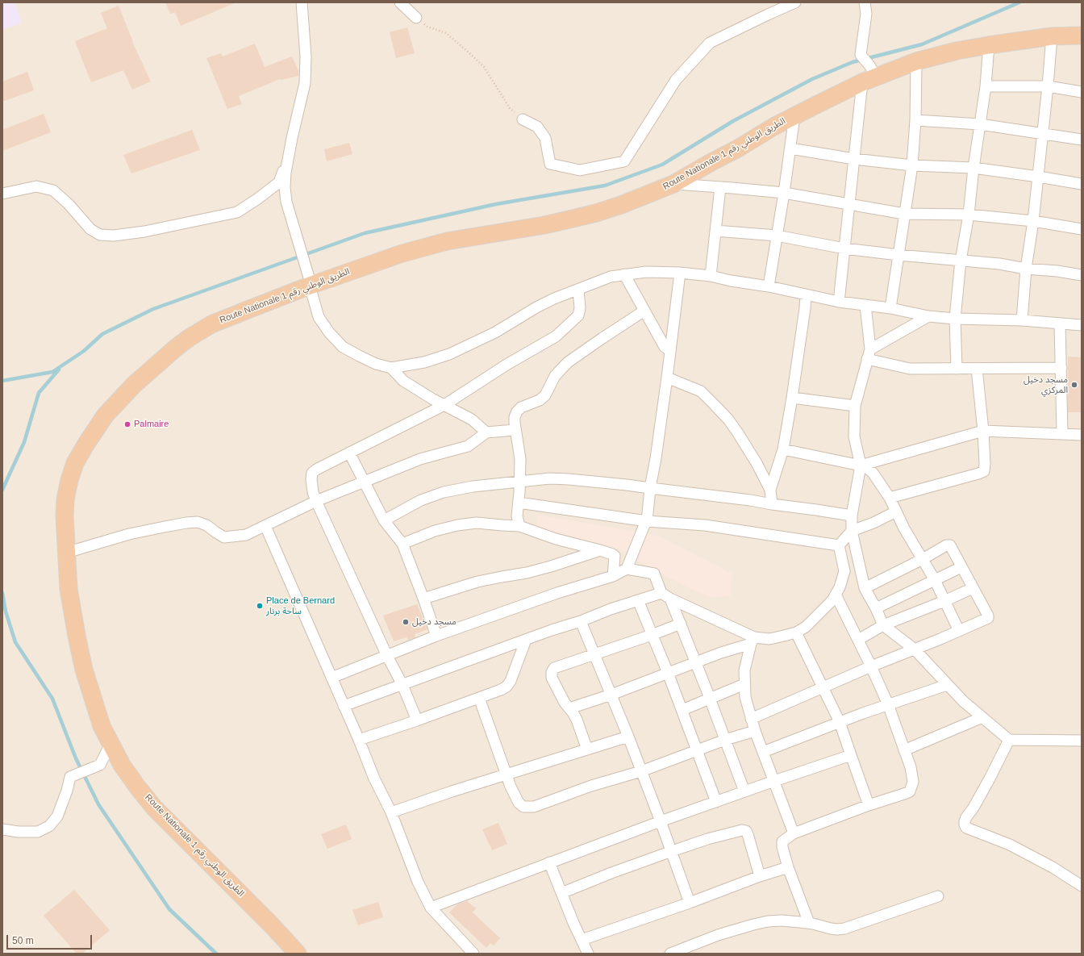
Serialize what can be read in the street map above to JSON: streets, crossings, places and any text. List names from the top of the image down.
{
  "streets": {
    "highway": ["Route Nationale الطريق الوطني رقم 1"]
  },
  "places": [
    "مسجد دخيل المركزي",
    "Palmaire",
    "Place de Bernard ساحة برنار",
    "مسجد دخيل"
  ],
  "scale_bar": "50 m"
}
